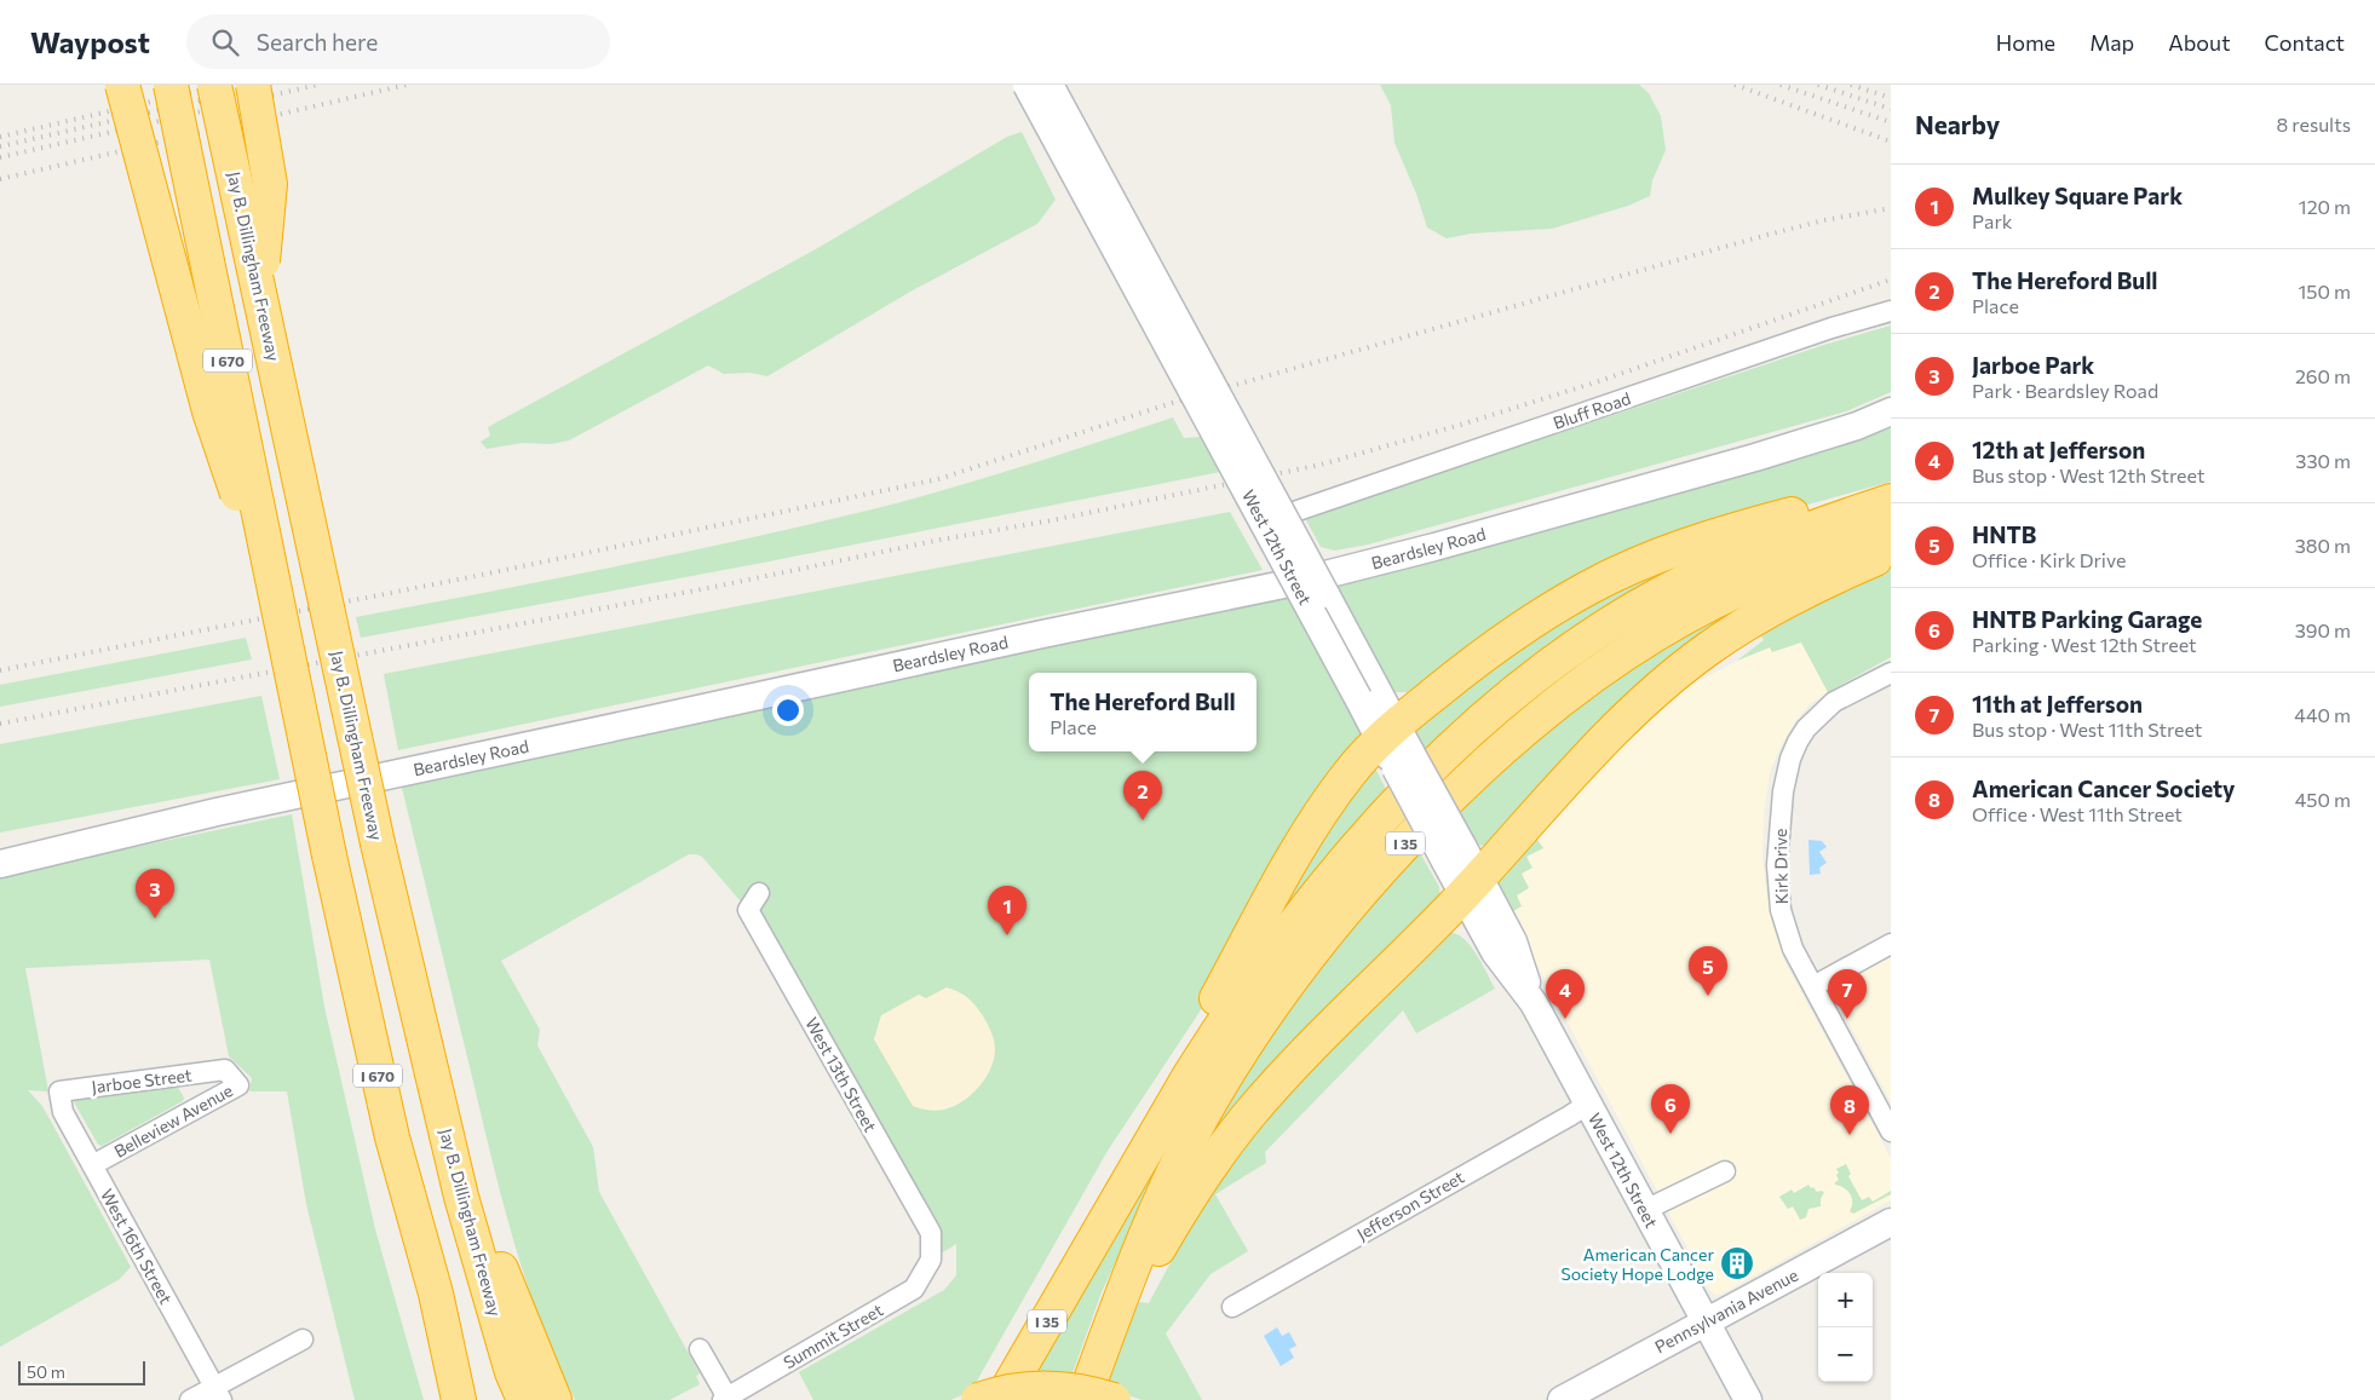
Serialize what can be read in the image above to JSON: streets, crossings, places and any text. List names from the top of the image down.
{
  "streets": {
    "highway": ["Jay B. Dillingham Freeway", "I 670", "I 35"],
    "street": [
      "Bluff Road",
      "West 12th Street",
      "Beardsley Road",
      "Kirk Drive",
      "West 13th Street",
      "Jarboe Street",
      "Belleview Avenue",
      "Jefferson Street",
      "West 16th Street",
      "Pennsylvania Avenue",
      "Summit Street"
    ]
  },
  "crossings": [
    ["West 12th Street", "Jefferson Street"],
    ["West 12th Street", "Pennsylvania Avenue"],
    ["West 13th Street", "Summit Street"],
    ["Jarboe Street", "Belleview Avenue"],
    ["Jarboe Street", "West 16th Street"],
    ["Belleview Avenue", "West 16th Street"]
  ],
  "places": {
    "building": ["American Cancer Society Hope Lodge"]
  },
  "scale_bar": "50 m",
  "page": {
    "header": "Waypost",
    "search": "Search here",
    "nav": [
      "Home",
      "Map",
      "About",
      "Contact"
    ],
    "heading": ["Nearby", "8 results"],
    "list": [
      {
        "mark": "1",
        "name": "Mulkey Square Park",
        "note": "Park",
        "value": "120 m"
      },
      {
        "mark": "2",
        "name": "The Hereford Bull",
        "note": "Place",
        "value": "150 m"
      },
      {
        "mark": "3",
        "name": "Jarboe Park",
        "note": "Park · Beardsley Road",
        "value": "260 m"
      },
      {
        "mark": "4",
        "name": "12th at Jefferson",
        "note": "Bus stop · West 12th Street",
        "value": "330 m"
      },
      {
        "mark": "5",
        "name": "HNTB",
        "note": "Office · Kirk Drive",
        "value": "380 m"
      },
      {
        "mark": "6",
        "name": "HNTB Parking Garage",
        "note": "Parking · West 12th Street",
        "value": "390 m"
      },
      {
        "mark": "7",
        "name": "11th at Jefferson",
        "note": "Bus stop · West 11th Street",
        "value": "440 m"
      },
      {
        "mark": "8",
        "name": "American Cancer Society",
        "note": "Office · West 11th Street",
        "value": "450 m"
      }
    ],
    "popup": ["The Hereford Bull", "Place"],
    "pins": [
      "2",
      "3",
      "1",
      "5",
      "4",
      "7",
      "6",
      "8"
    ],
    "map_buttons": ["+", "−"],
    "scale": "50 m"
  }
}
